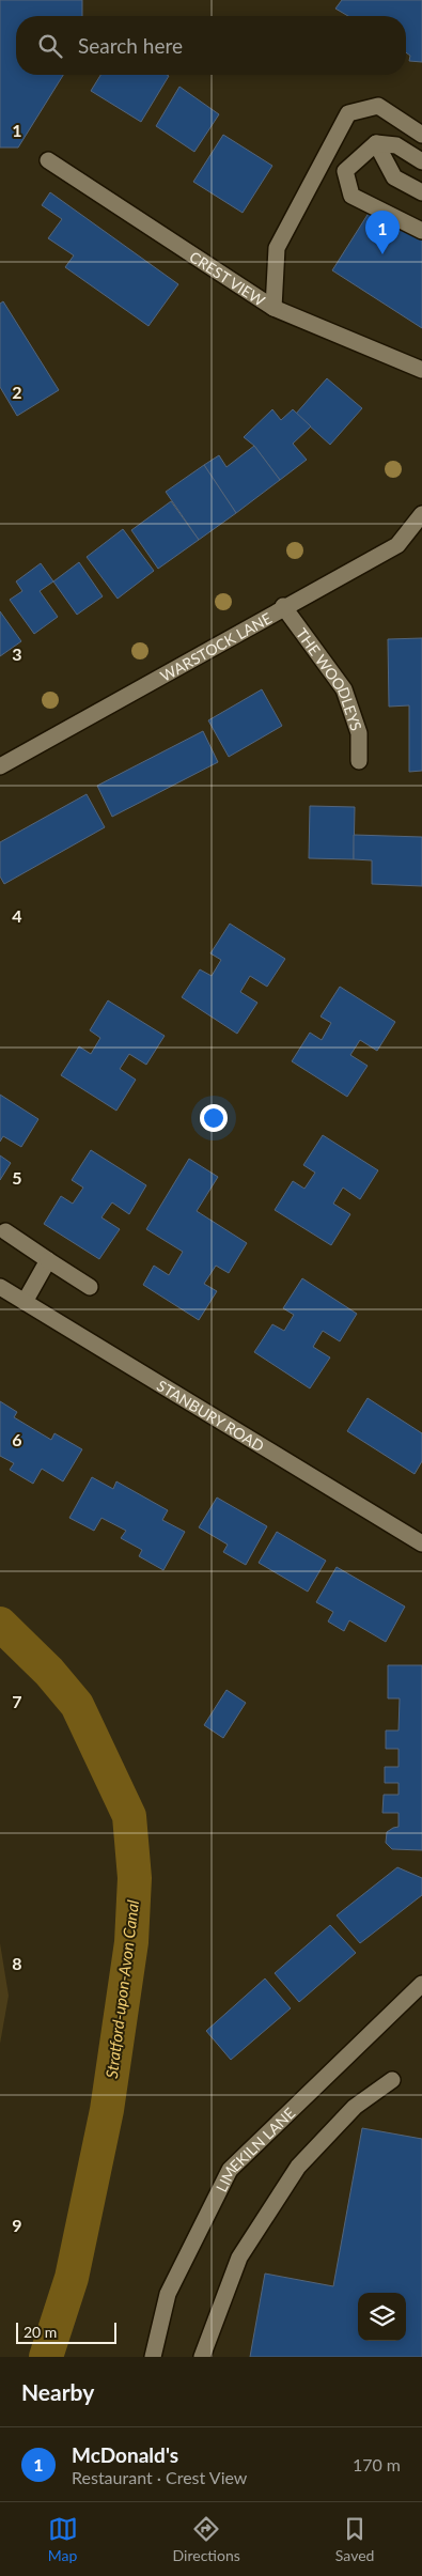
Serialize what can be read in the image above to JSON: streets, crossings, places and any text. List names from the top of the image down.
{
  "streets": {
    "street": [
      "CREST VIEW",
      "WARSTOCK LANE",
      "THE WOODLEYS",
      "STANBURY ROAD",
      "LIMEKILN LANE"
    ]
  },
  "crossings": [
    ["WARSTOCK LANE", "THE WOODLEYS"]
  ],
  "water": ["Stratford-upon-Avon Canal"],
  "scale_bar": "20 m",
  "page": {
    "search": "Search here",
    "pins": "1",
    "scale": "20 m",
    "heading": "Nearby",
    "list": [
      {
        "mark": "1",
        "name": "McDonald's",
        "note": "Restaurant · Crest View",
        "value": "170 m"
      }
    ],
    "nav": ["Map", "Directions", "Saved"]
  },
  "grid": {
    "rows": [
      "1",
      "2",
      "3",
      "4",
      "5",
      "6",
      "7",
      "8",
      "9"
    ]
  }
}
